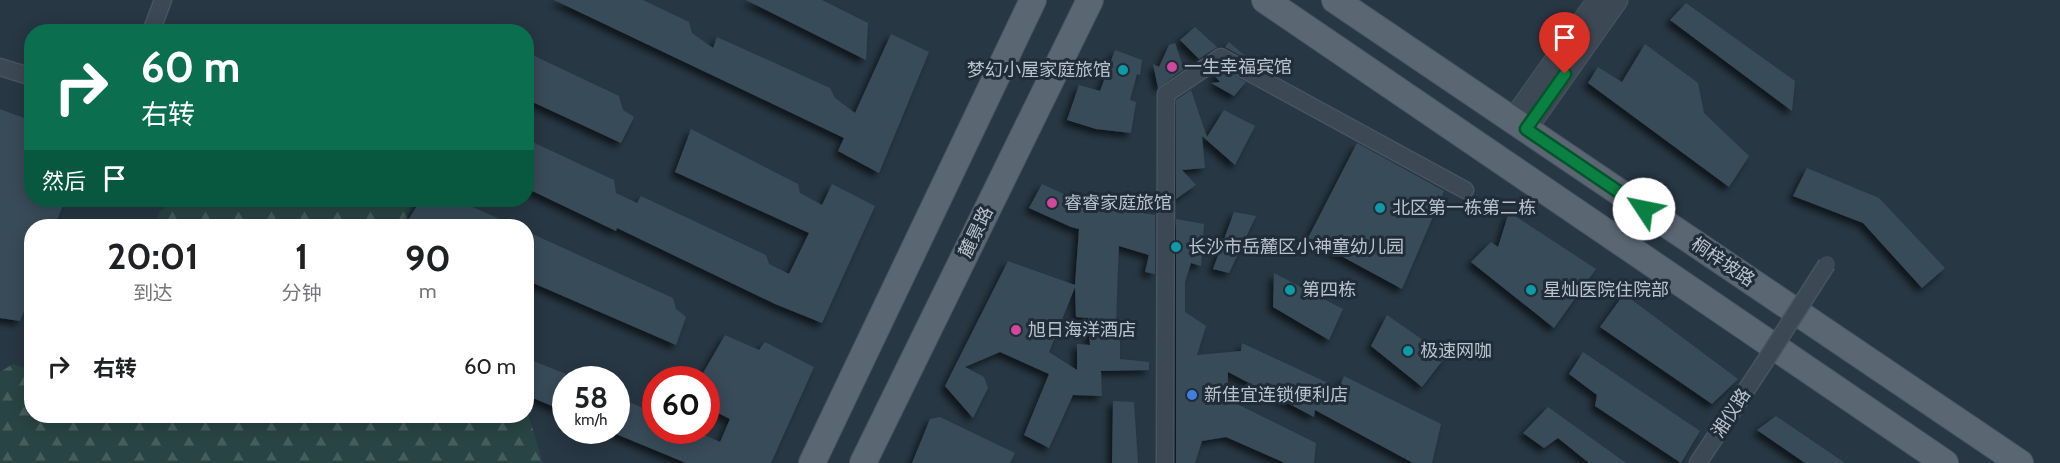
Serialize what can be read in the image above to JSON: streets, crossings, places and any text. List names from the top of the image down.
{
  "streets": {
    "main road": ["麓景路", "桐梓坡路"],
    "street": ["湘仪路"]
  },
  "places": [
    "一生幸福宾馆",
    "梦幻小屋家庭旅馆",
    "睿睿家庭旅馆",
    "北区第一栋第二栋",
    "长沙市岳麓区小神童幼儿园",
    "第四栋",
    "星灿医院住院部",
    "旭日海洋酒店",
    "极速网咖",
    "新佳宜连锁便利店"
  ],
  "page": {
    "turn": ["60 m", "右转"],
    "then": "然后",
    "eta": [
      "20:01",
      "到达",
      "1",
      "分钟",
      "90",
      "m"
    ],
    "list": [
      {
        "name": "右转",
        "value": "60 m"
      }
    ],
    "speed": "58 km/h",
    "limit": "60"
  }
}
